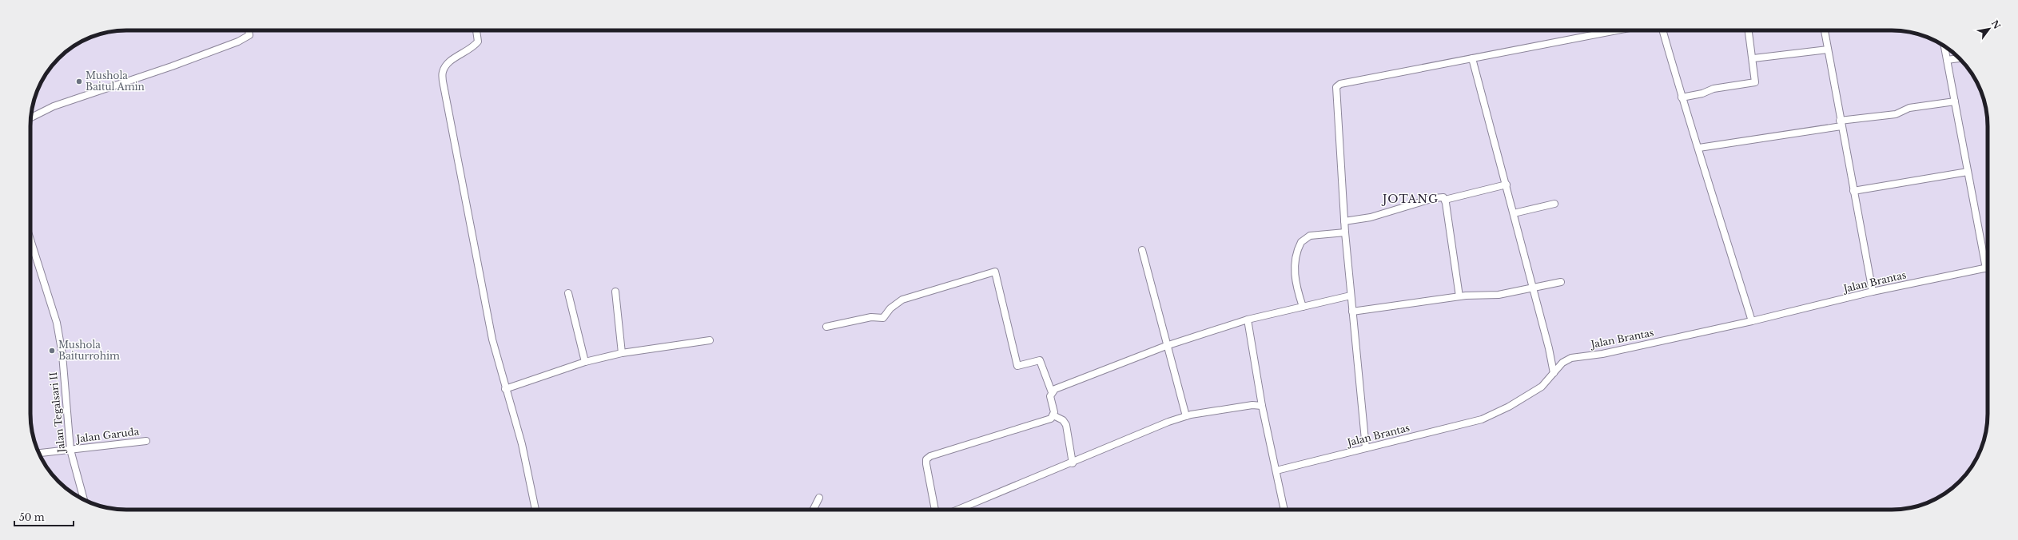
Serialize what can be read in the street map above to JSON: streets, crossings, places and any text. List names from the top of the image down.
{
  "streets": {
    "street": ["Jalan Brantas", "Jalan Tegalsari II", "Jalan Garuda"]
  },
  "crossings": [
    ["Jalan Tegalsari II", "Jalan Garuda"]
  ],
  "districts": ["JOTANG"],
  "places": ["Mushola Baitul Amin", "Mushola Baiturrohim"],
  "scale_bar": "50 m",
  "north": "top right"
}
